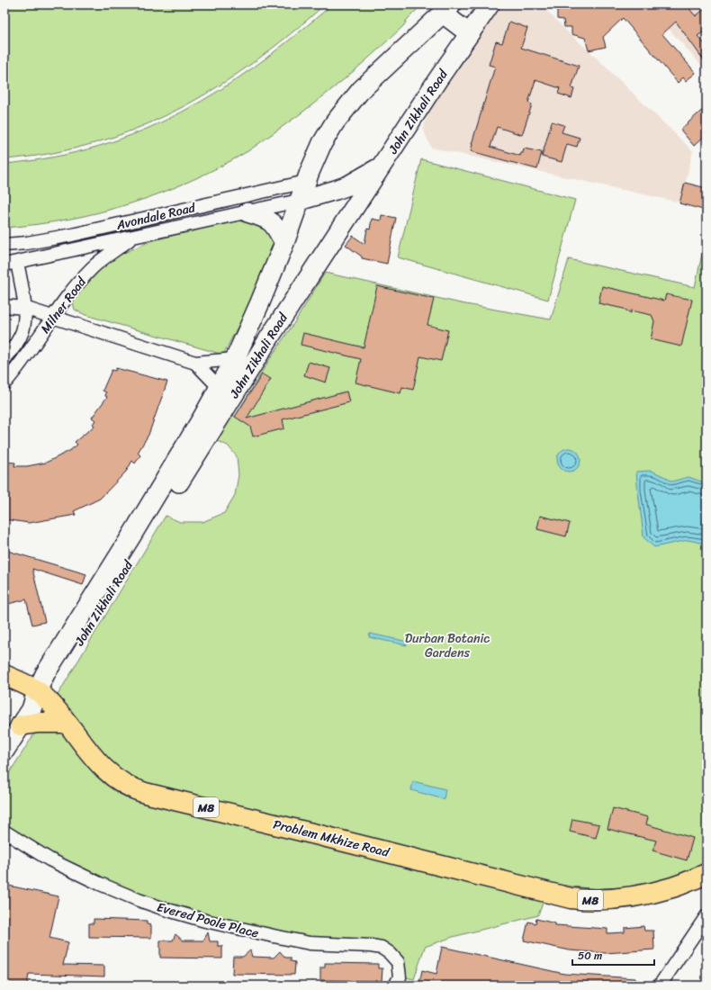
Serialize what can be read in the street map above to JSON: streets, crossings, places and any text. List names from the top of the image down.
{
  "streets": {
    "main road": ["John Zikhali Road", "M8", "Problem Mkhize Road"],
    "street": ["Avondale Road", "Milner Road", "Evered Poole Place"]
  },
  "crossings": [
    ["John Zikhali Road", "Avondale Road"],
    ["John Zikhali Road", "Problem Mkhize Road"],
    ["Avondale Road", "Milner Road"]
  ],
  "parks": ["Durban Botanic Gardens"],
  "scale_bar": "50 m"
}
